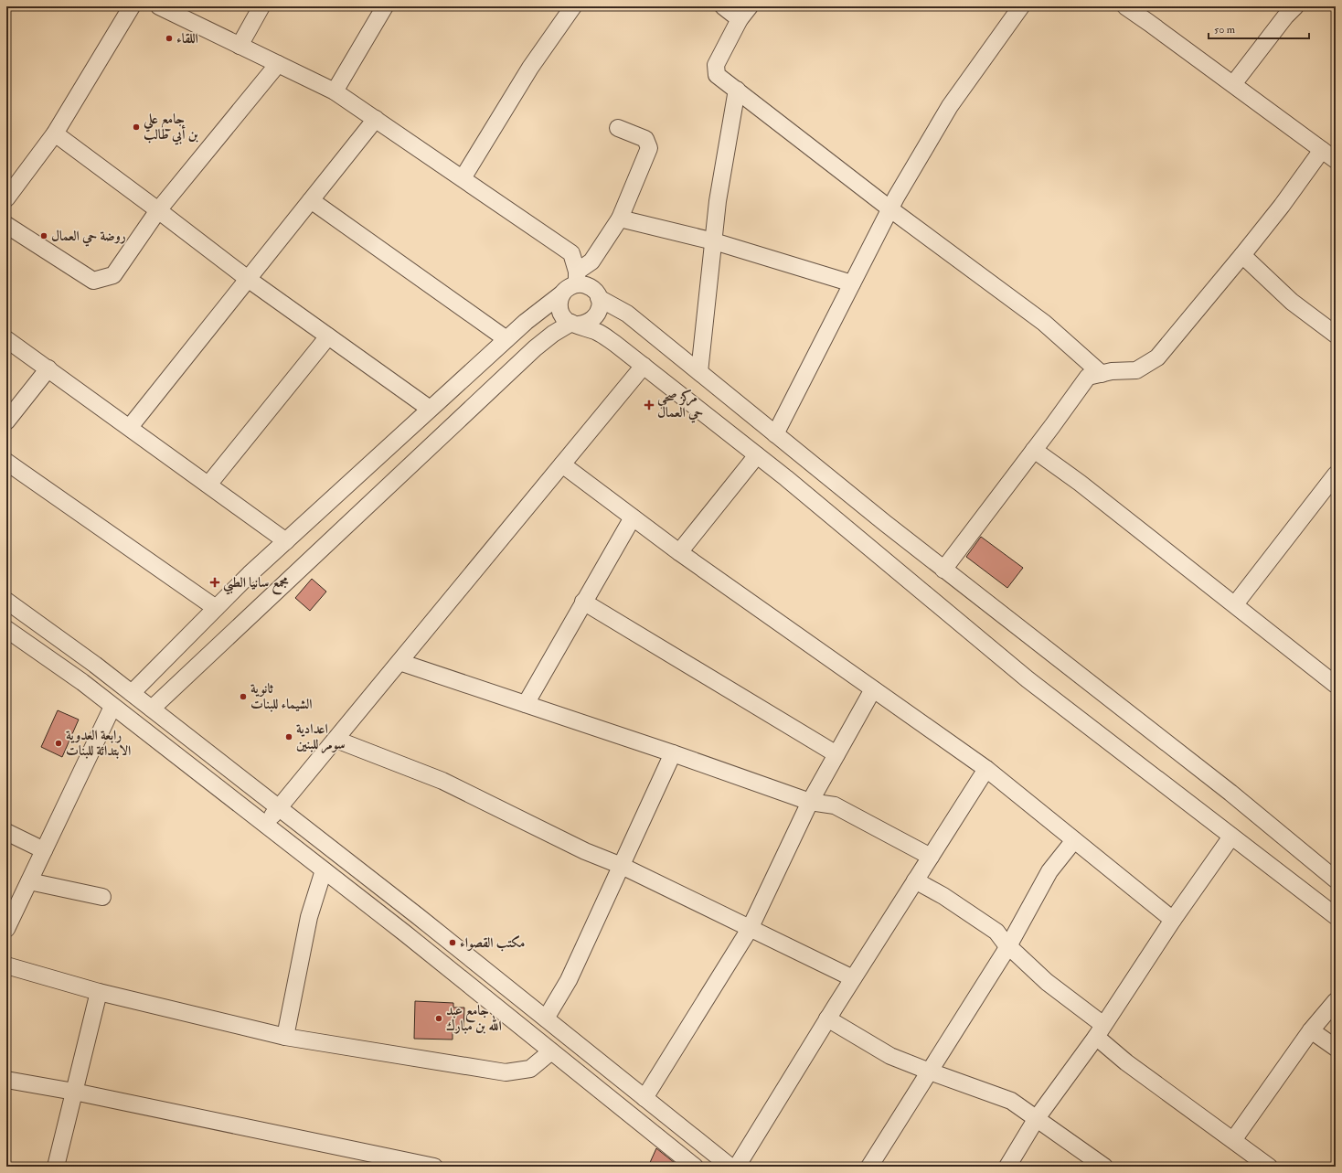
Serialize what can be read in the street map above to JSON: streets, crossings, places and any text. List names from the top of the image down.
{
  "places": {
    "other": [
      "اللقاء",
      "جامع علي بن أبي طالب",
      "روضة حي العمال",
      "ثانوية الشيماء للبنات",
      "اعدادية سومر للبنين",
      "رابعة العدوية الابتدائة للبنات",
      "مكتب القصواء",
      "جامع عبد الله بن مبارك"
    ],
    "health": ["مركز صحي حي العمال", "مجمع سانيا الطبي"]
  },
  "scale_bar": "50 m"
}
